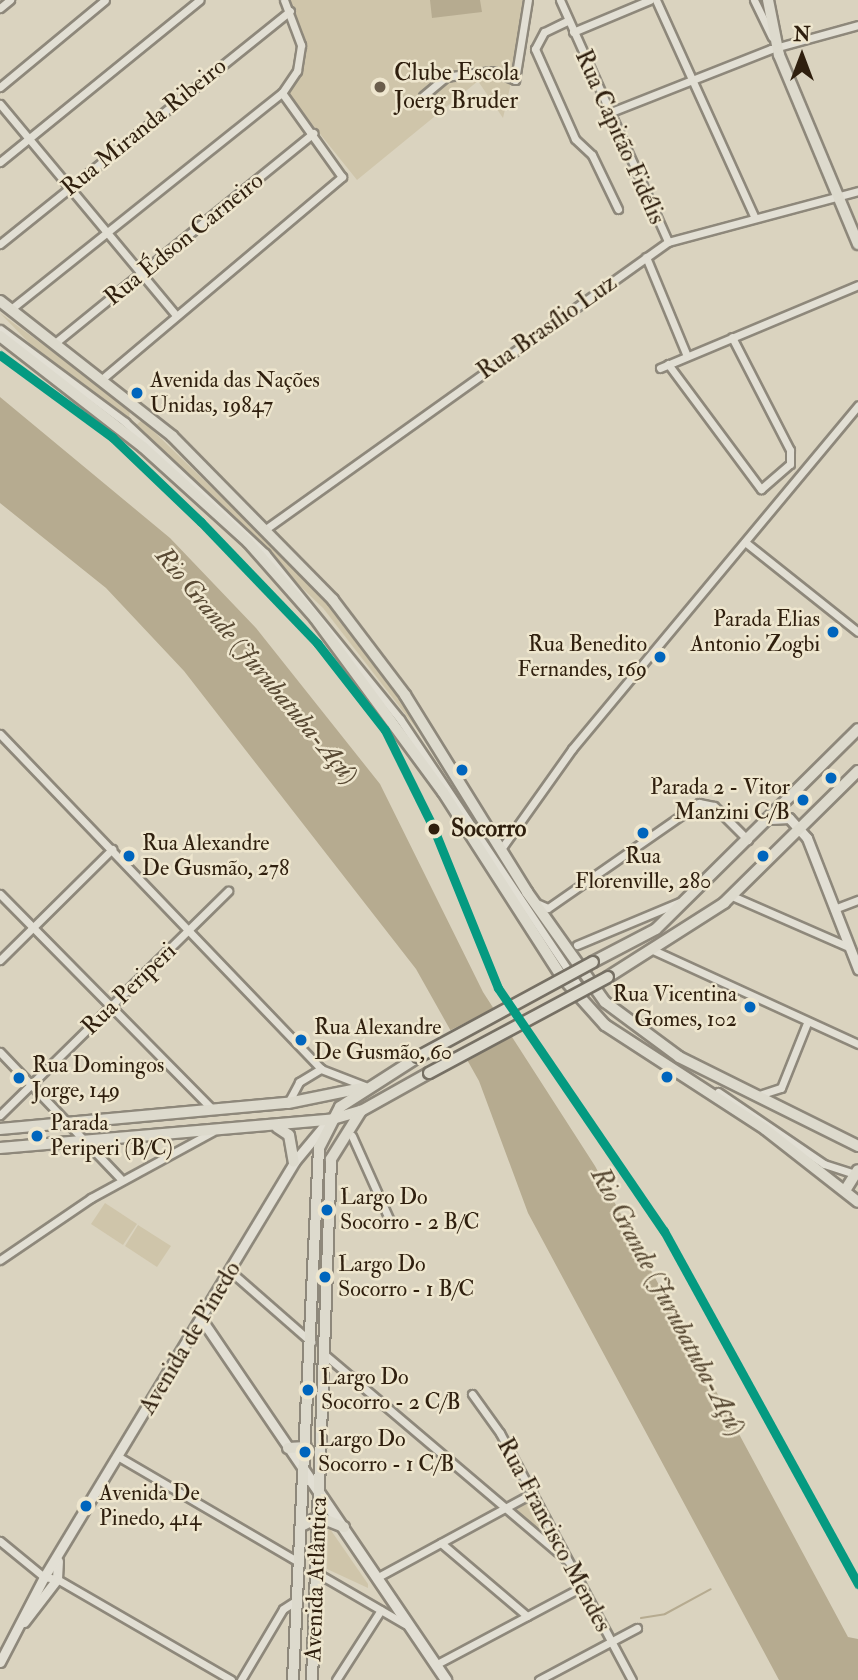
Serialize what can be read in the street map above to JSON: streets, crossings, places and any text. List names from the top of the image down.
{
  "streets": {
    "main road": ["Avenida Atlântica"],
    "street": [
      "Rua Miranda Ribeiro",
      "Rua Capitão Fidélis",
      "Rua Édson Carneiro",
      "Rua Brasílio Luz",
      "Rua Periperi",
      "Avenida de Pinedo",
      "Rua Francisco Mendes"
    ]
  },
  "crossings": [
    ["Rua Capitão Fidélis", "Rua Brasílio Luz"],
    ["Avenida de Pinedo", "Avenida Atlântica"]
  ],
  "water": ["Rio Grande (Jurubatuba-Açú)"],
  "places": [
    "Clube Escola Joerg Bruder",
    "Avenida das Nações Unidas, 19847",
    "Parada Elias Antonio Zogbi",
    "Rua Benedito Fernandes, 169",
    "Parada 2 - Vitor Manzini C/B",
    "Socorro",
    "Rua Florenville, 280",
    "Rua Alexandre De Gusmão, 278",
    "Rua Vicentina Gomes, 102",
    "Rua Alexandre De Gusmão, 60",
    "Rua Domingos Jorge, 149",
    "Parada Periperi (B/C)",
    "Largo Do Socorro - 2 B/C",
    "Largo Do Socorro - 1 B/C",
    "Largo Do Socorro - 2 C/B",
    "Largo Do Socorro - 1 C/B",
    "Avenida De Pinedo, 414"
  ],
  "north": "top"
}
